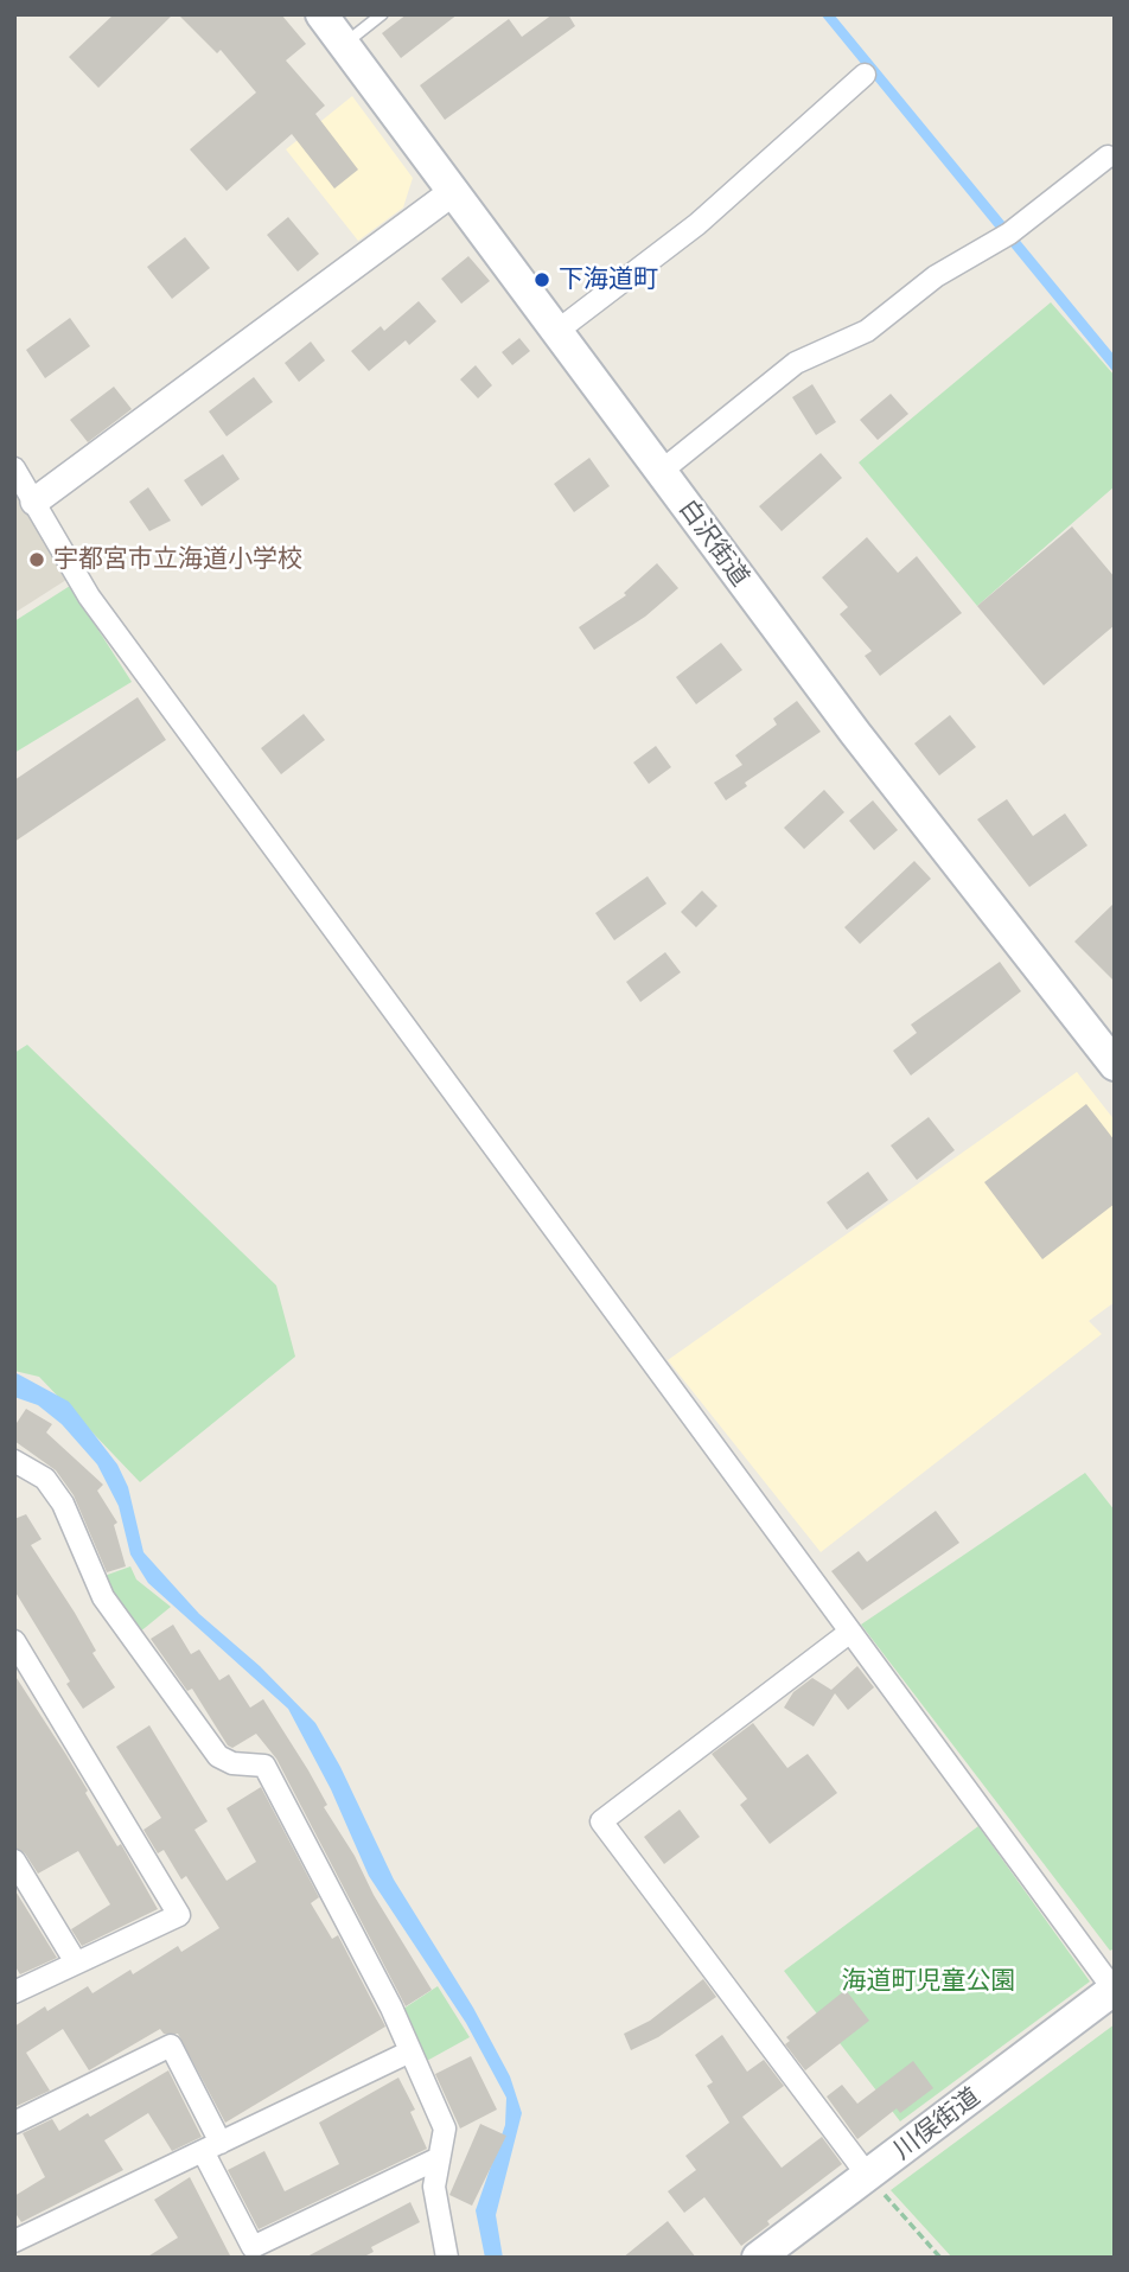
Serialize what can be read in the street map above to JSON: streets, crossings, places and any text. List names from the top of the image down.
{
  "streets": {
    "main road": ["白沢街道", "川俣街道"]
  },
  "parks": ["海道町児童公園"],
  "places": ["下海道町", "宇都宮市立海道小学校"]
}
